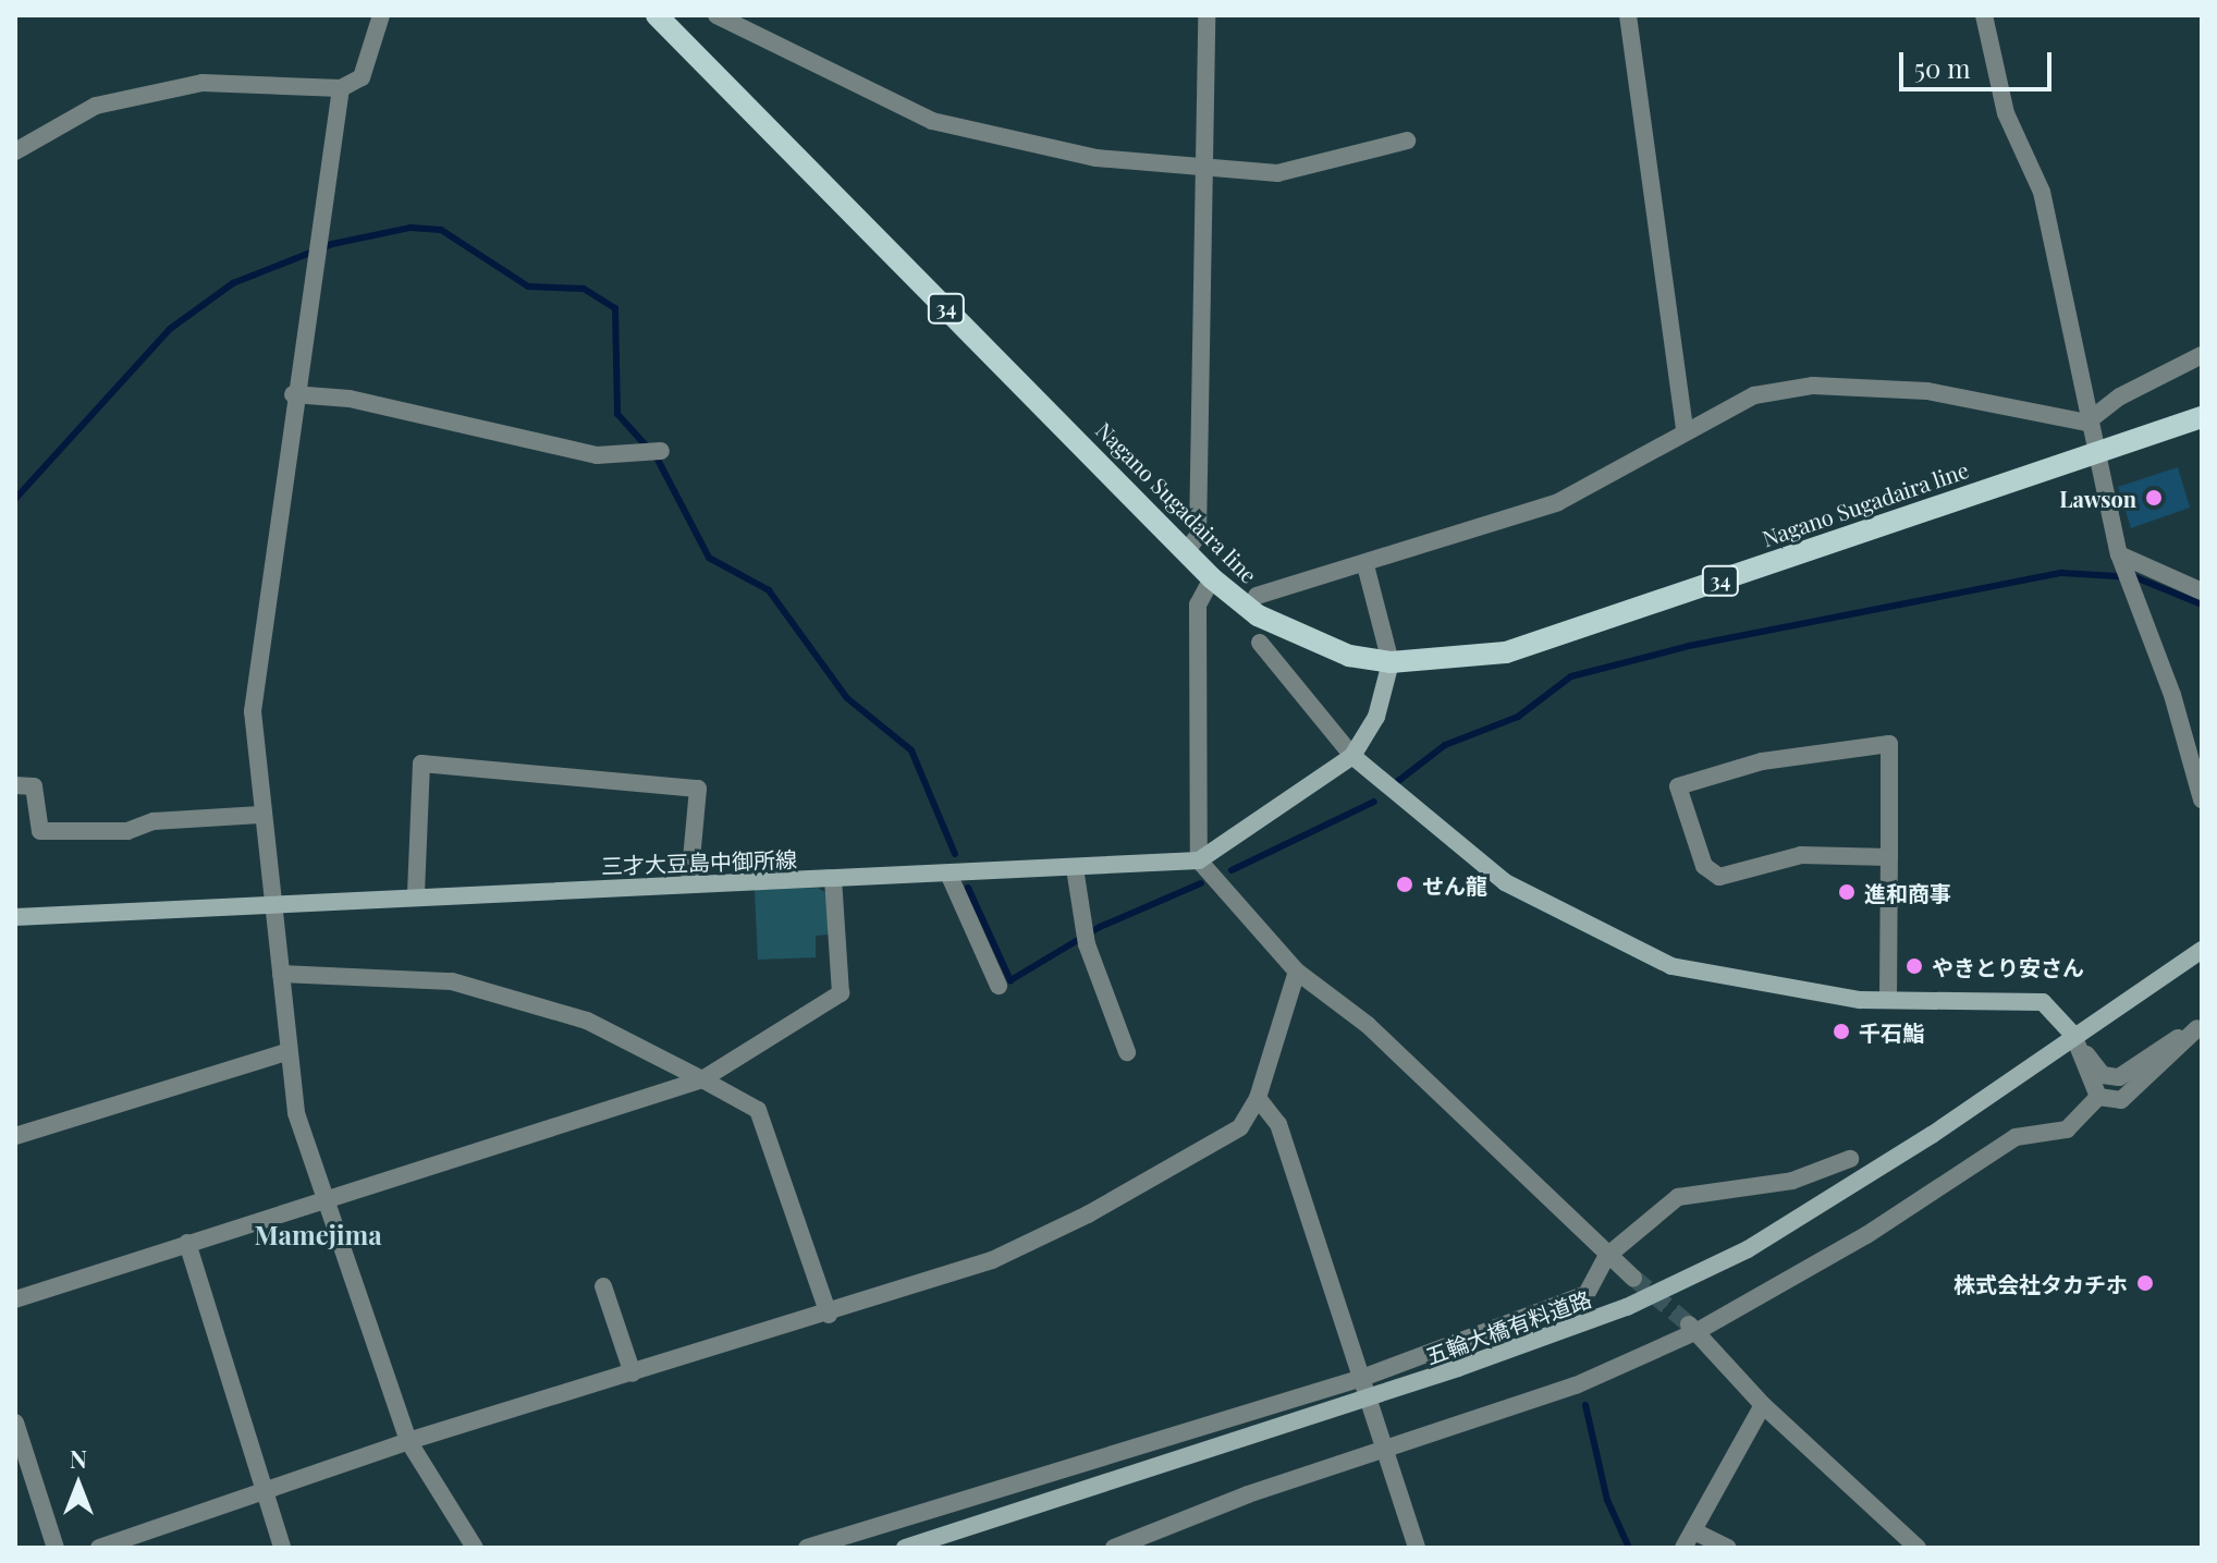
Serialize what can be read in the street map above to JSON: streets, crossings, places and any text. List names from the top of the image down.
{
  "streets": {
    "main road": [
      "34",
      "Nagano Sugadaira line",
      "三才大豆島中御所線",
      "五輪大橋有料道路"
    ]
  },
  "districts": ["Mamejima"],
  "places": [
    "Lawson",
    "せん龍",
    "進和商事",
    "やきとり安さん",
    "千石鮨",
    "株式会社タカチホ"
  ],
  "scale_bar": "50 m",
  "north": "top"
}
